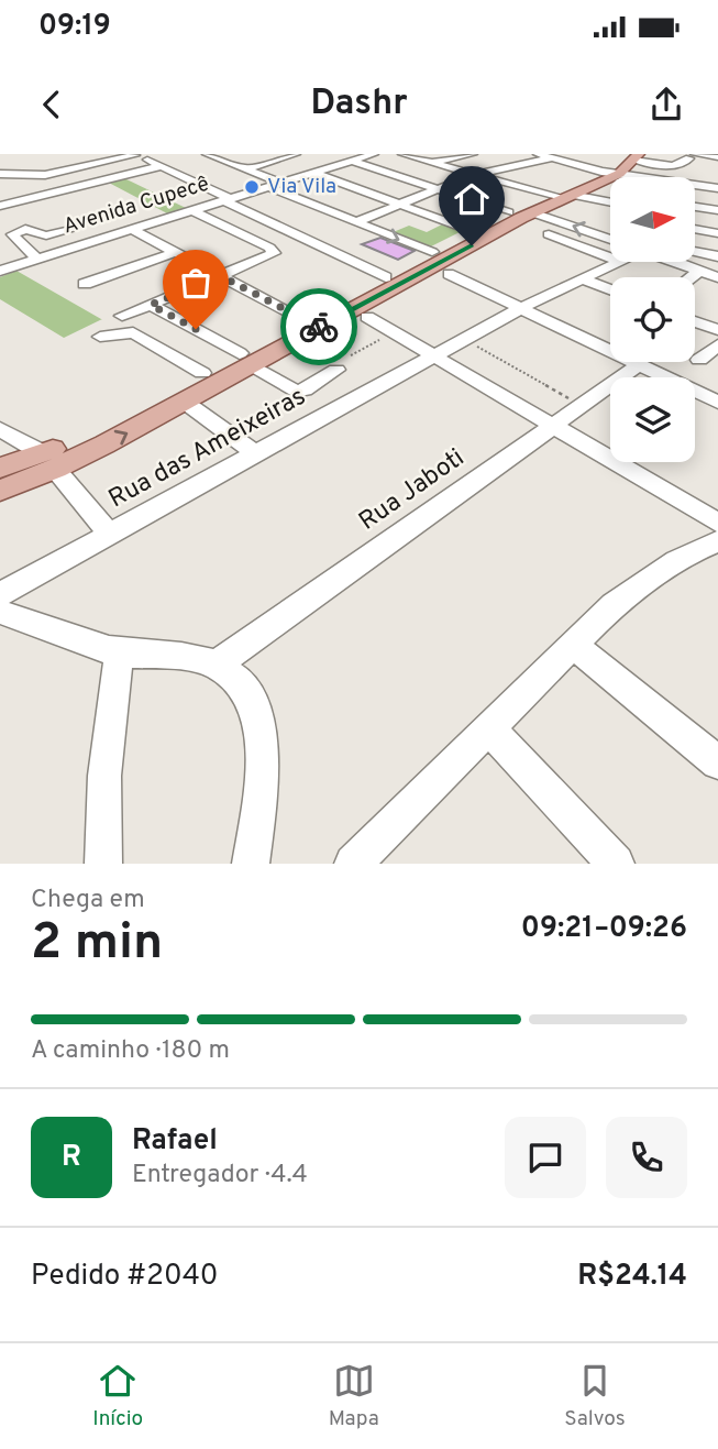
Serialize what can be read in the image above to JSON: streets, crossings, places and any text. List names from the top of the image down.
{
  "streets": {
    "street": ["Avenida Cupecê", "Rua das Ameixeiras", "Rua Jaboti"]
  },
  "places": ["Via Vila"],
  "north": "right",
  "page": {
    "status": "09:19",
    "header": "Dashr",
    "heading": ["2 min", "Chega em", "09:21–09:26"],
    "panel": [
      "Rafael",
      "Entregador · 4.4",
      "Pedido #2040",
      "R$24.14"
    ],
    "bar": "A caminho · 180 m",
    "round": "R",
    "tabs": ["Início", "Mapa", "Salvos"]
  }
}
